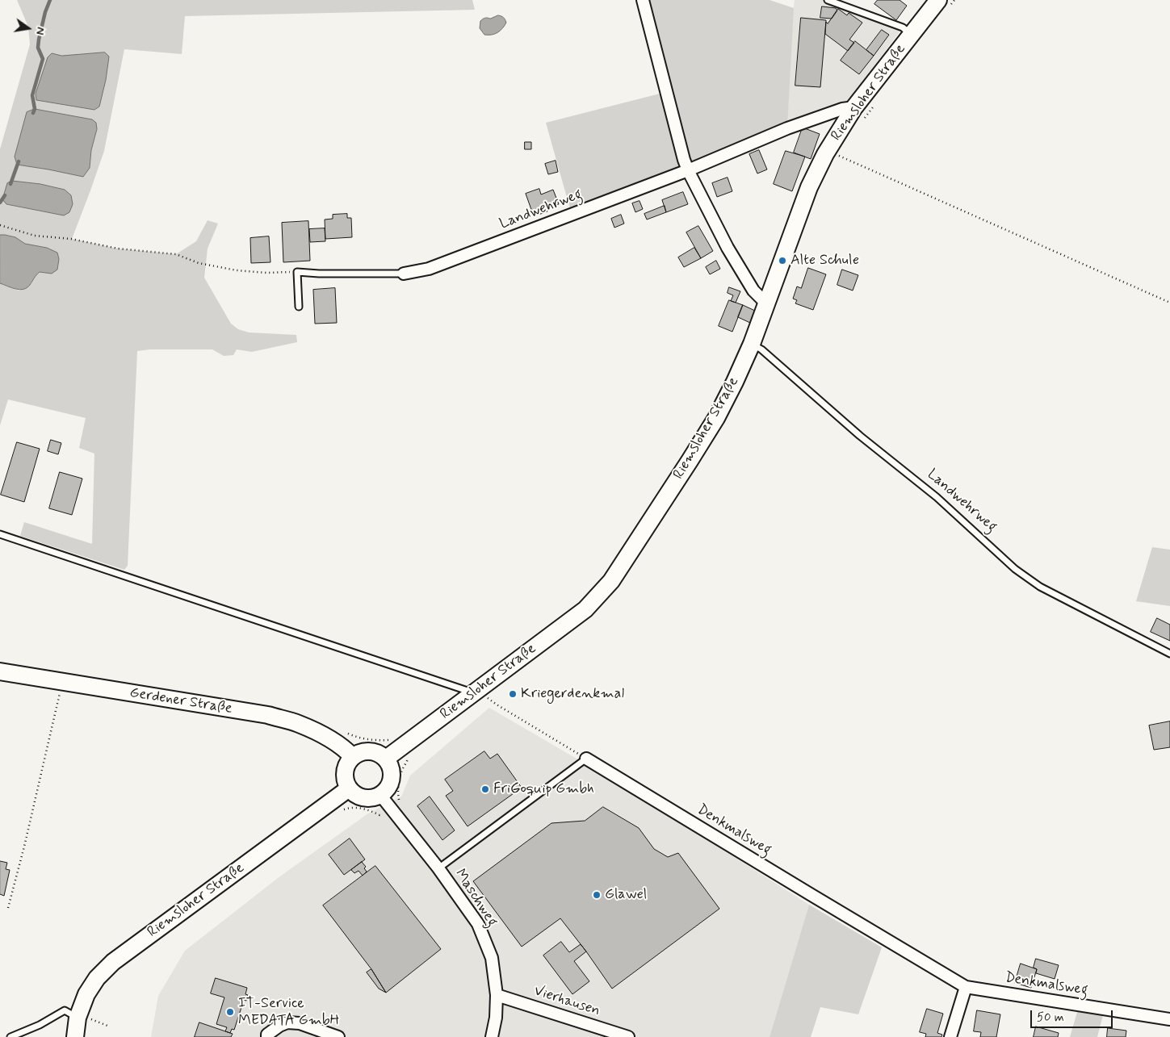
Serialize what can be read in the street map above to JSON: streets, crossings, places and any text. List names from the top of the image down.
{
  "streets": {
    "main road": ["Riemsloher Straße", "Gerdener Straße"],
    "street": [
      "Landwehrweg",
      "Denkmalsweg",
      "Maschweg",
      "Vierhausen"
    ]
  },
  "crossings": [
    ["Riemsloher Straße", "Landwehrweg"],
    ["Riemsloher Straße", "Gerdener Straße"],
    ["Riemsloher Straße", "Maschweg"],
    ["Gerdener Straße", "Maschweg"],
    ["Maschweg", "Vierhausen"]
  ],
  "places": [
    "Alte Schule",
    "Kriegerdenkmal",
    "FriGoquip Gmbh",
    "Glawel",
    "IT-Service MEDATA GmbH"
  ],
  "scale_bar": "50 m",
  "north": "right"
}
